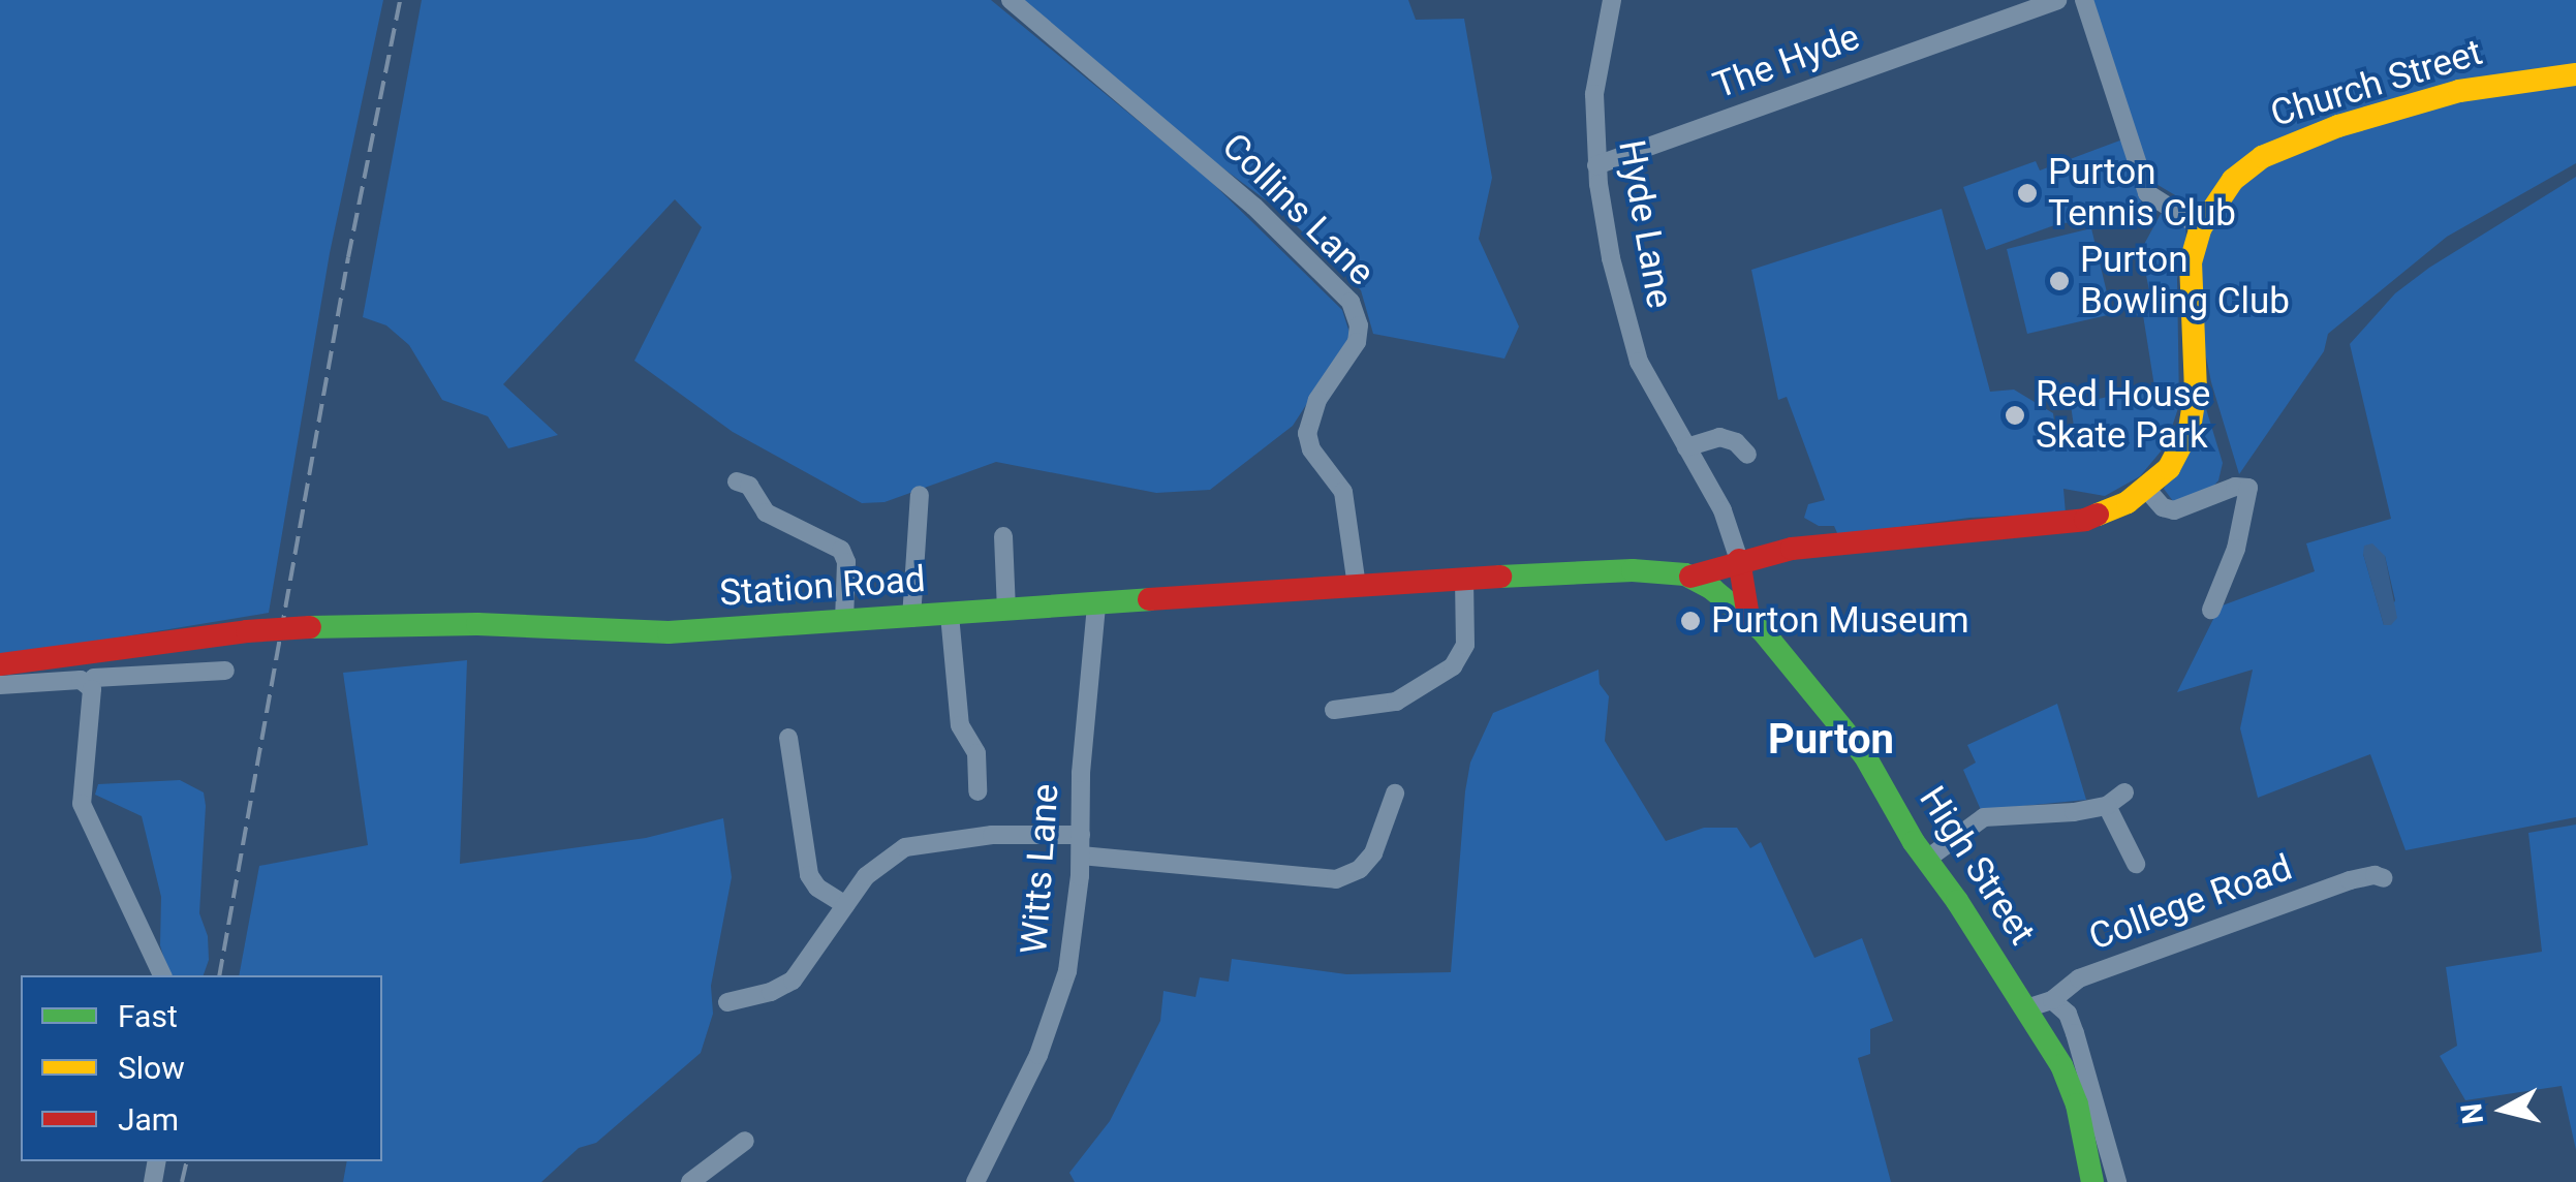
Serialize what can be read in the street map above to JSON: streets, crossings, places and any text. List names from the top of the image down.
{
  "streets": {
    "street": [
      "The Hyde",
      "Church Street",
      "Collins Lane",
      "Hyde Lane",
      "Station Road",
      "High Street",
      "Witts Lane",
      "College Road"
    ]
  },
  "crossings": [
    ["The Hyde", "Hyde Lane"],
    ["Church Street", "Hyde Lane"],
    ["Church Street", "High Street"],
    ["Collins Lane", "Station Road"],
    ["Station Road", "High Street"],
    ["Station Road", "Witts Lane"],
    ["High Street", "College Road"]
  ],
  "districts": ["Purton"],
  "places": [
    "Purton Tennis Club",
    "Purton Bowling Club",
    "Red House Skate Park",
    "Purton Museum"
  ],
  "legend": ["Fast", "Slow", "Jam"],
  "north": "left"
}
